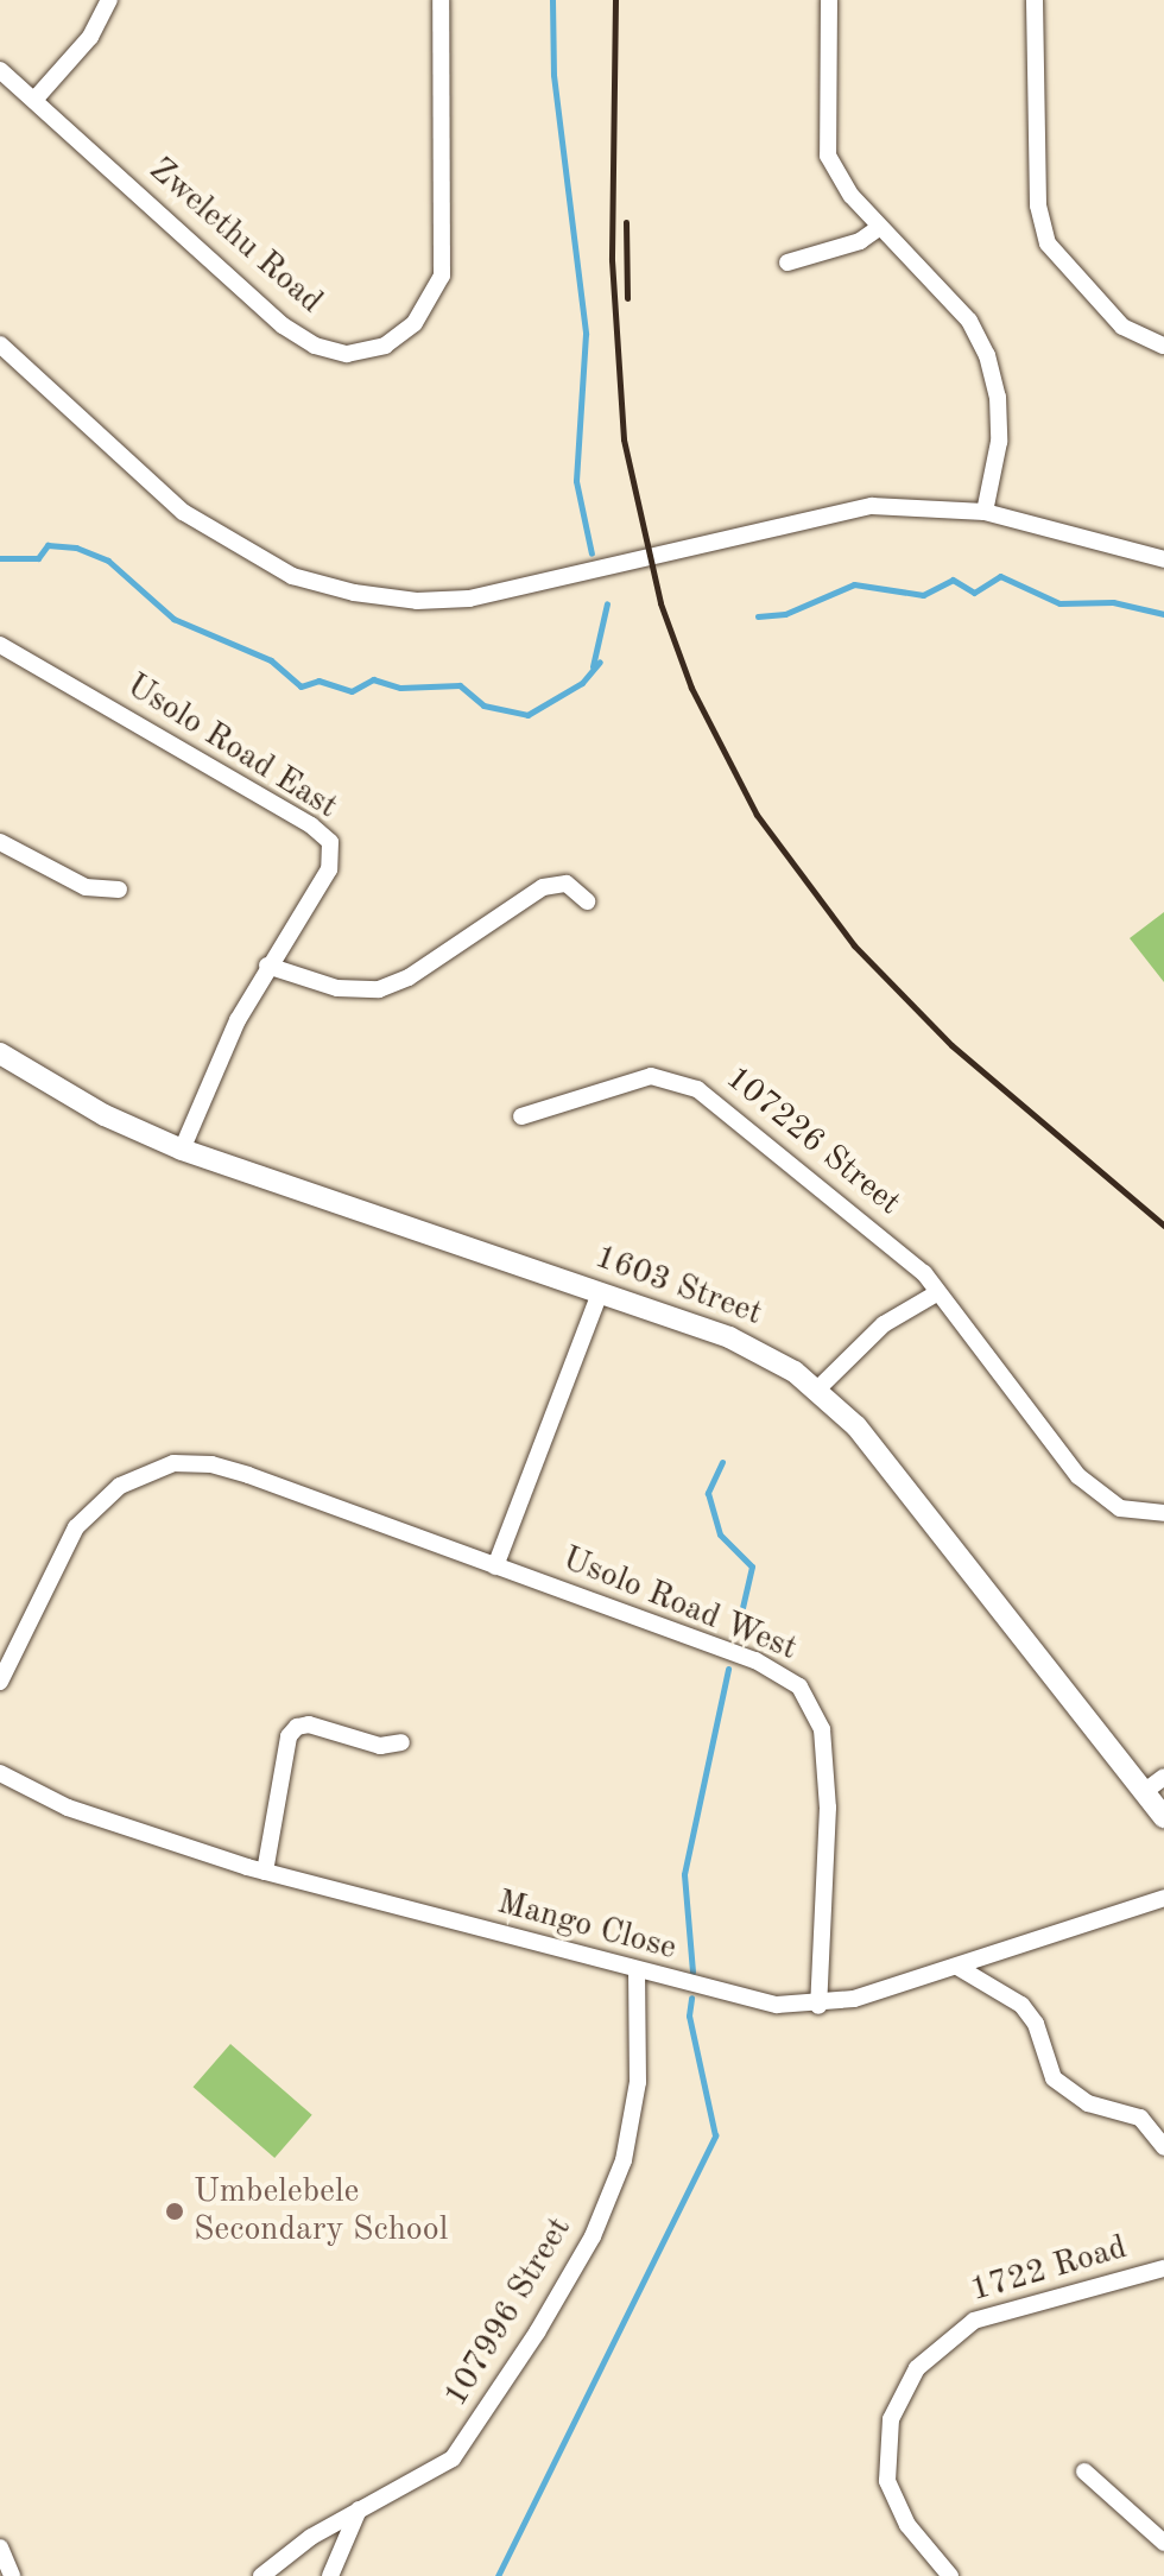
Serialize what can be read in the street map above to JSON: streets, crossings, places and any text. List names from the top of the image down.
{
  "streets": {
    "street": [
      "Zwelethu Road",
      "Usolo Road East",
      "107226 Street",
      "1603 Street",
      "Usolo Road West",
      "Mango Close",
      "1722 Road",
      "107996 Street"
    ]
  },
  "crossings": [
    ["Usolo Road East", "1603 Street"],
    ["Usolo Road West", "Mango Close"],
    ["Mango Close", "107996 Street"]
  ],
  "places": ["Umbelebele Secondary School"]
}
